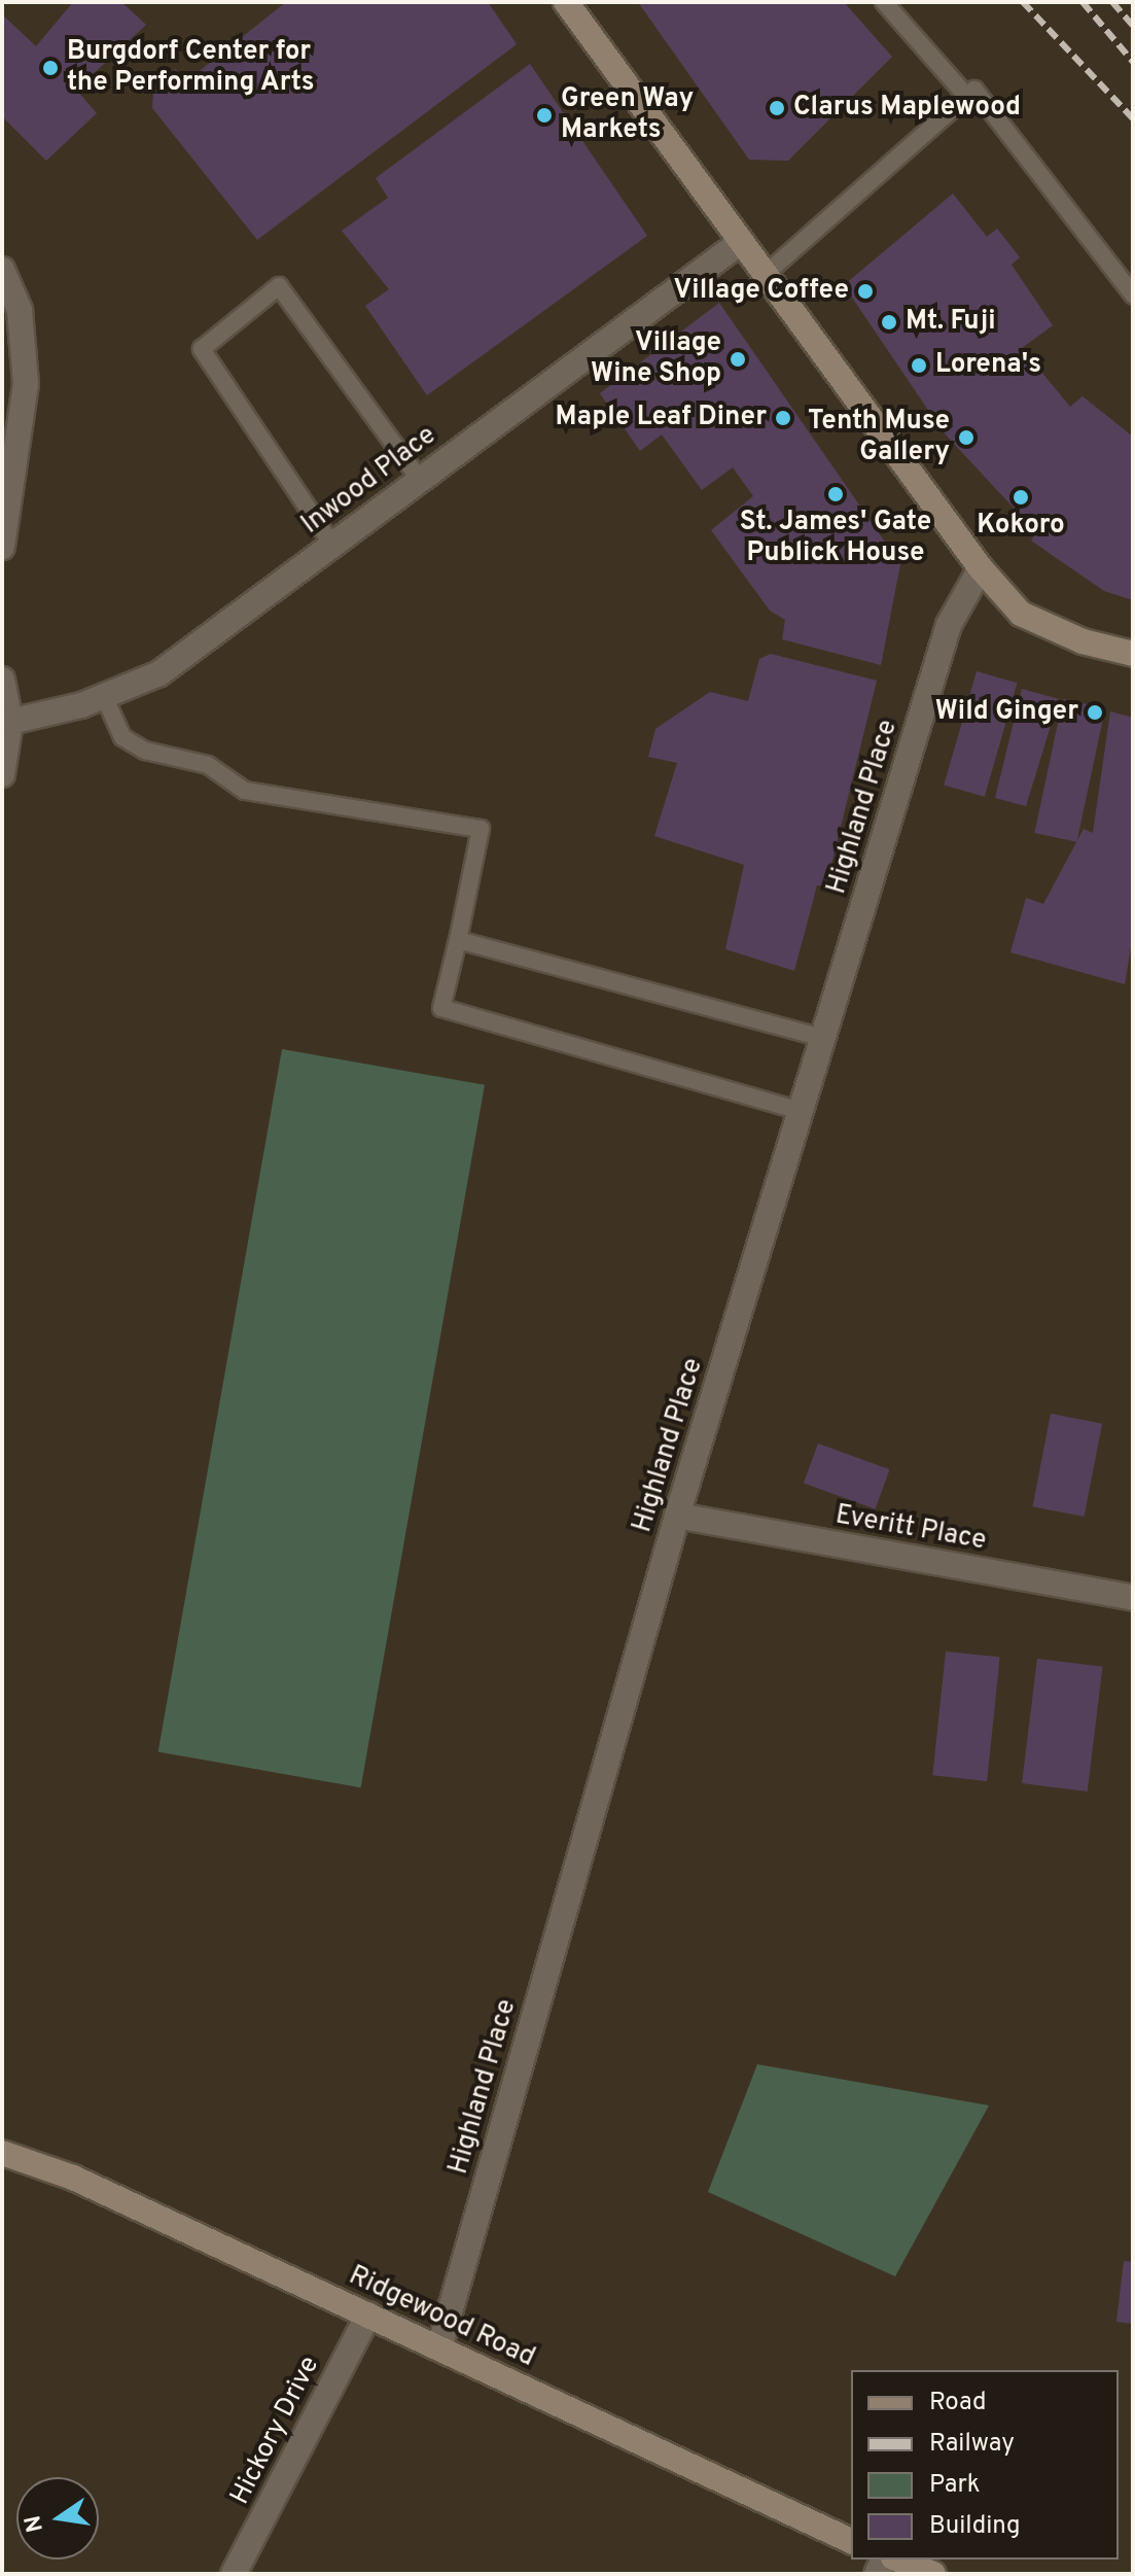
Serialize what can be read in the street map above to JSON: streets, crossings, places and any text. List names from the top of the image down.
{
  "streets": {
    "street": [
      "Inwood Place",
      "Highland Place",
      "Everitt Place",
      "Ridgewood Road",
      "Hickory Drive"
    ]
  },
  "crossings": [
    ["Highland Place", "Everitt Place"],
    ["Highland Place", "Ridgewood Road"],
    ["Ridgewood Road", "Hickory Drive"]
  ],
  "places": [
    "Burgdorf Center for the Performing Arts",
    "Clarus Maplewood",
    "Green Way Markets",
    "Village Coffee",
    "Mt. Fuji",
    "Village Wine Shop",
    "Lorena's",
    "Maple Leaf Diner",
    "Tenth Muse Gallery",
    "St. James' Gate Publick House",
    "Kokoro",
    "Wild Ginger"
  ],
  "legend": [
    "Road",
    "Railway",
    "Park",
    "Building"
  ],
  "north": "left"
}
